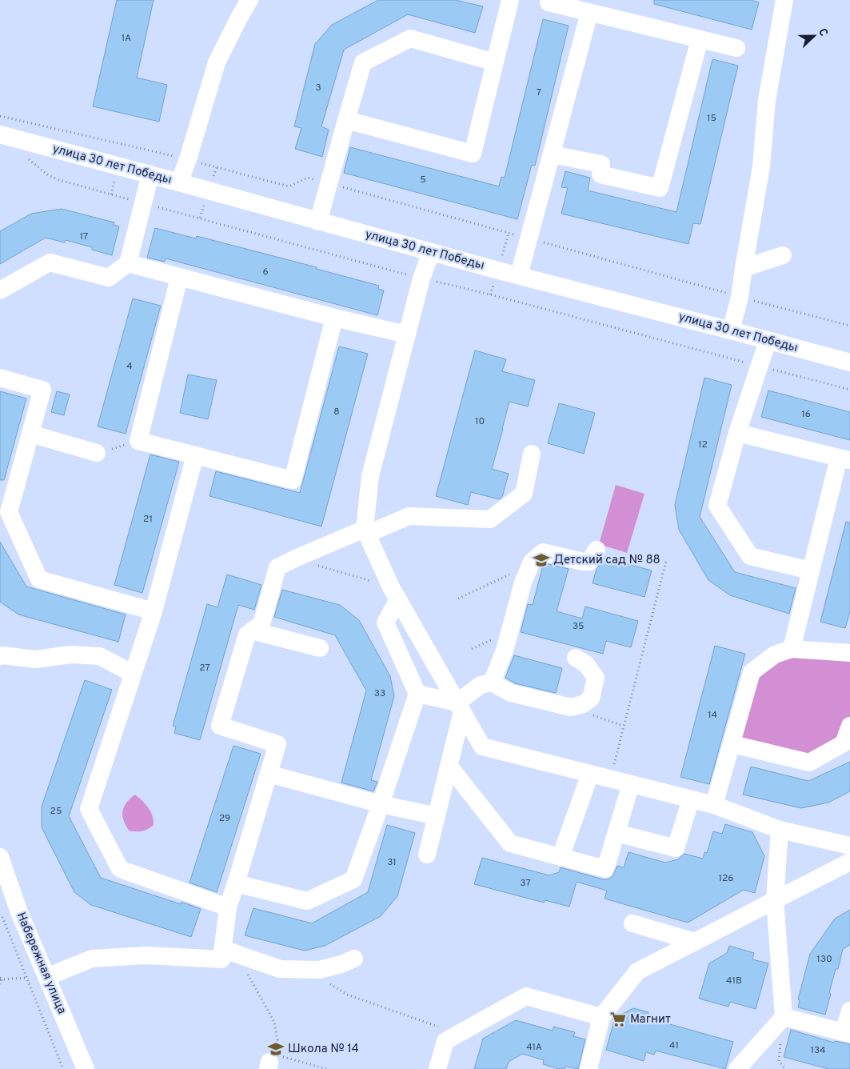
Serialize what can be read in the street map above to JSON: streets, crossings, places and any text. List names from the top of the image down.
{
  "streets": {
    "street": ["улица 30 лет Победы", "Набережная улица"]
  },
  "places": {
    "school or university": ["Детский сад № 88", "Школа № 14"],
    "supermarket": ["Магнит"]
  },
  "house_numbers": [
    "1А",
    "3",
    "7",
    "15",
    "5",
    "17",
    "6",
    "4",
    "8",
    "16",
    "10",
    "12",
    "21",
    "35",
    "27",
    "33",
    "14",
    "25",
    "29",
    "31",
    "126",
    "37",
    "130",
    "41В",
    "41",
    "41А",
    "134"
  ],
  "north": "right"
}
